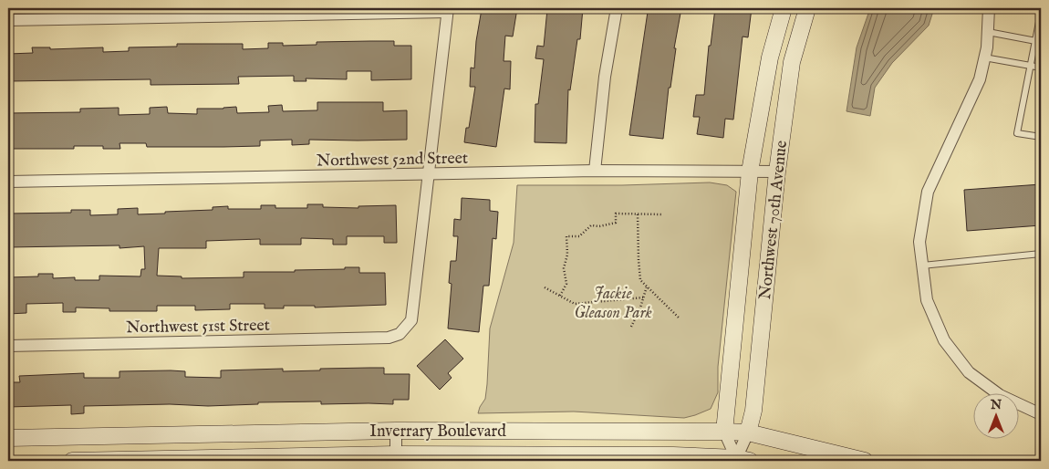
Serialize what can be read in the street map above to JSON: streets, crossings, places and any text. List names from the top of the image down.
{
  "streets": {
    "street": [
      "Northwest 52nd Street",
      "Northwest 70th Avenue",
      "Northwest 51st Street",
      "Inverrary Boulevard"
    ]
  },
  "crossings": [
    ["Northwest 52nd Street", "Northwest 70th Avenue"],
    ["Northwest 52nd Street", "Northwest 51st Street"],
    ["Northwest 70th Avenue", "Inverrary Boulevard"]
  ],
  "parks": ["Jackie Gleason Park"],
  "north": "top"
}
